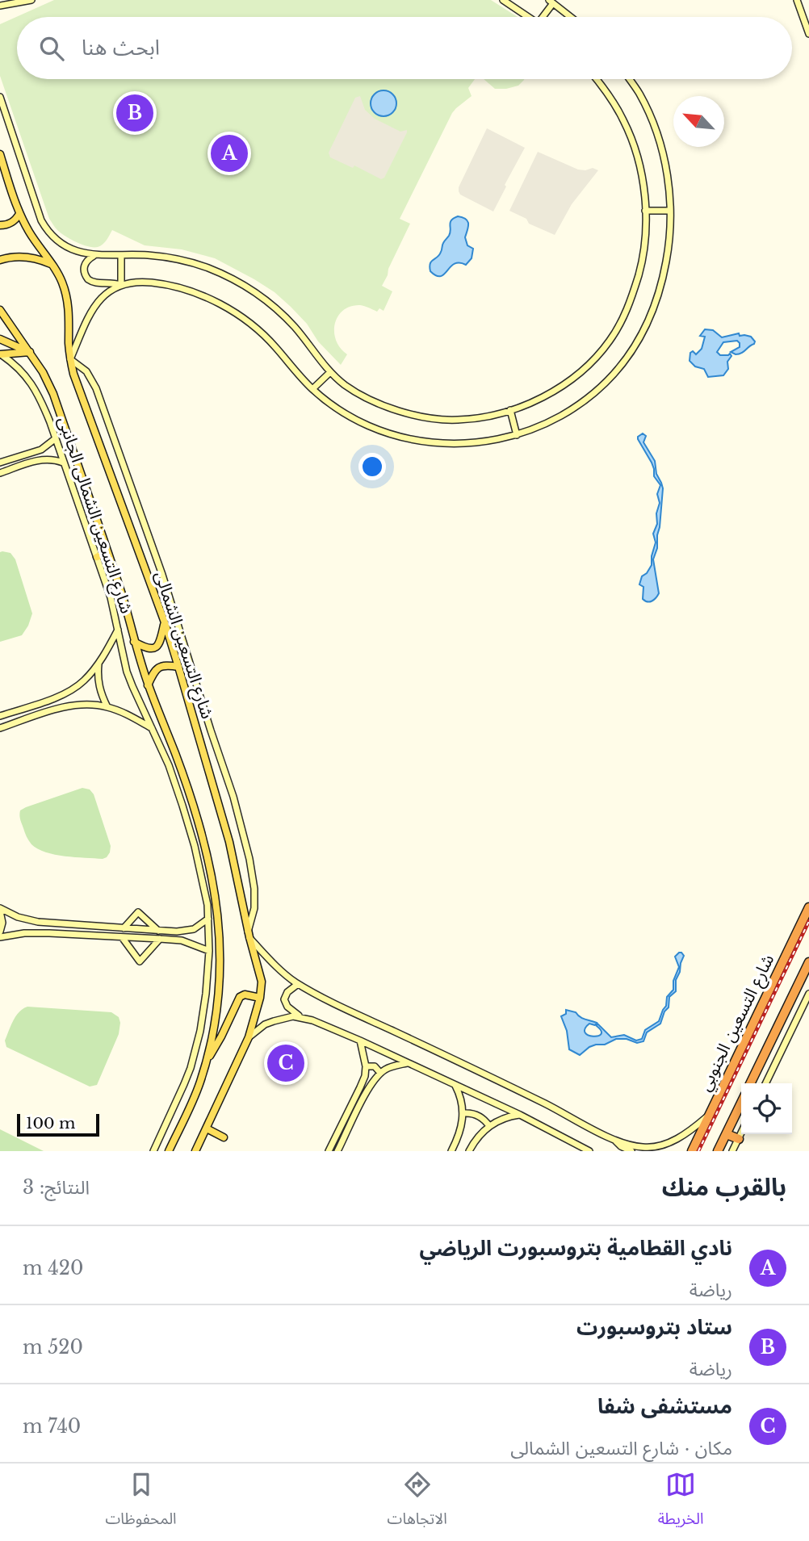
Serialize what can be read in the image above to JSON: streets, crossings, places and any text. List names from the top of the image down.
{
  "streets": {
    "highway": ["شارع التسعين الجنوبي"],
    "main road": ["شارع التسعين الشمالى"],
    "street": ["شارع التسعين الشمالى الجانبى"]
  },
  "scale_bar": "100 m",
  "north": "top left",
  "page": {
    "search": "ابحث هنا",
    "pins": ["B", "A", "C"],
    "scale": "100 m",
    "heading": ["بالقرب منك", "النتائج: 3"],
    "list": [
      {
        "mark": "A",
        "name": "نادي القطامية بتروسبورت الرياضي",
        "note": "رياضة",
        "value": "420 m"
      },
      {
        "mark": "B",
        "name": "ستاد بتروسبورت",
        "note": "رياضة",
        "value": "520 m"
      },
      {
        "mark": "C",
        "name": "مستشفى شفا",
        "note": "مكان · شارع التسعين الشمالى",
        "value": "740 m"
      }
    ],
    "nav": ["الخريطة", "الاتجاهات", "المحفوظات"]
  }
}
